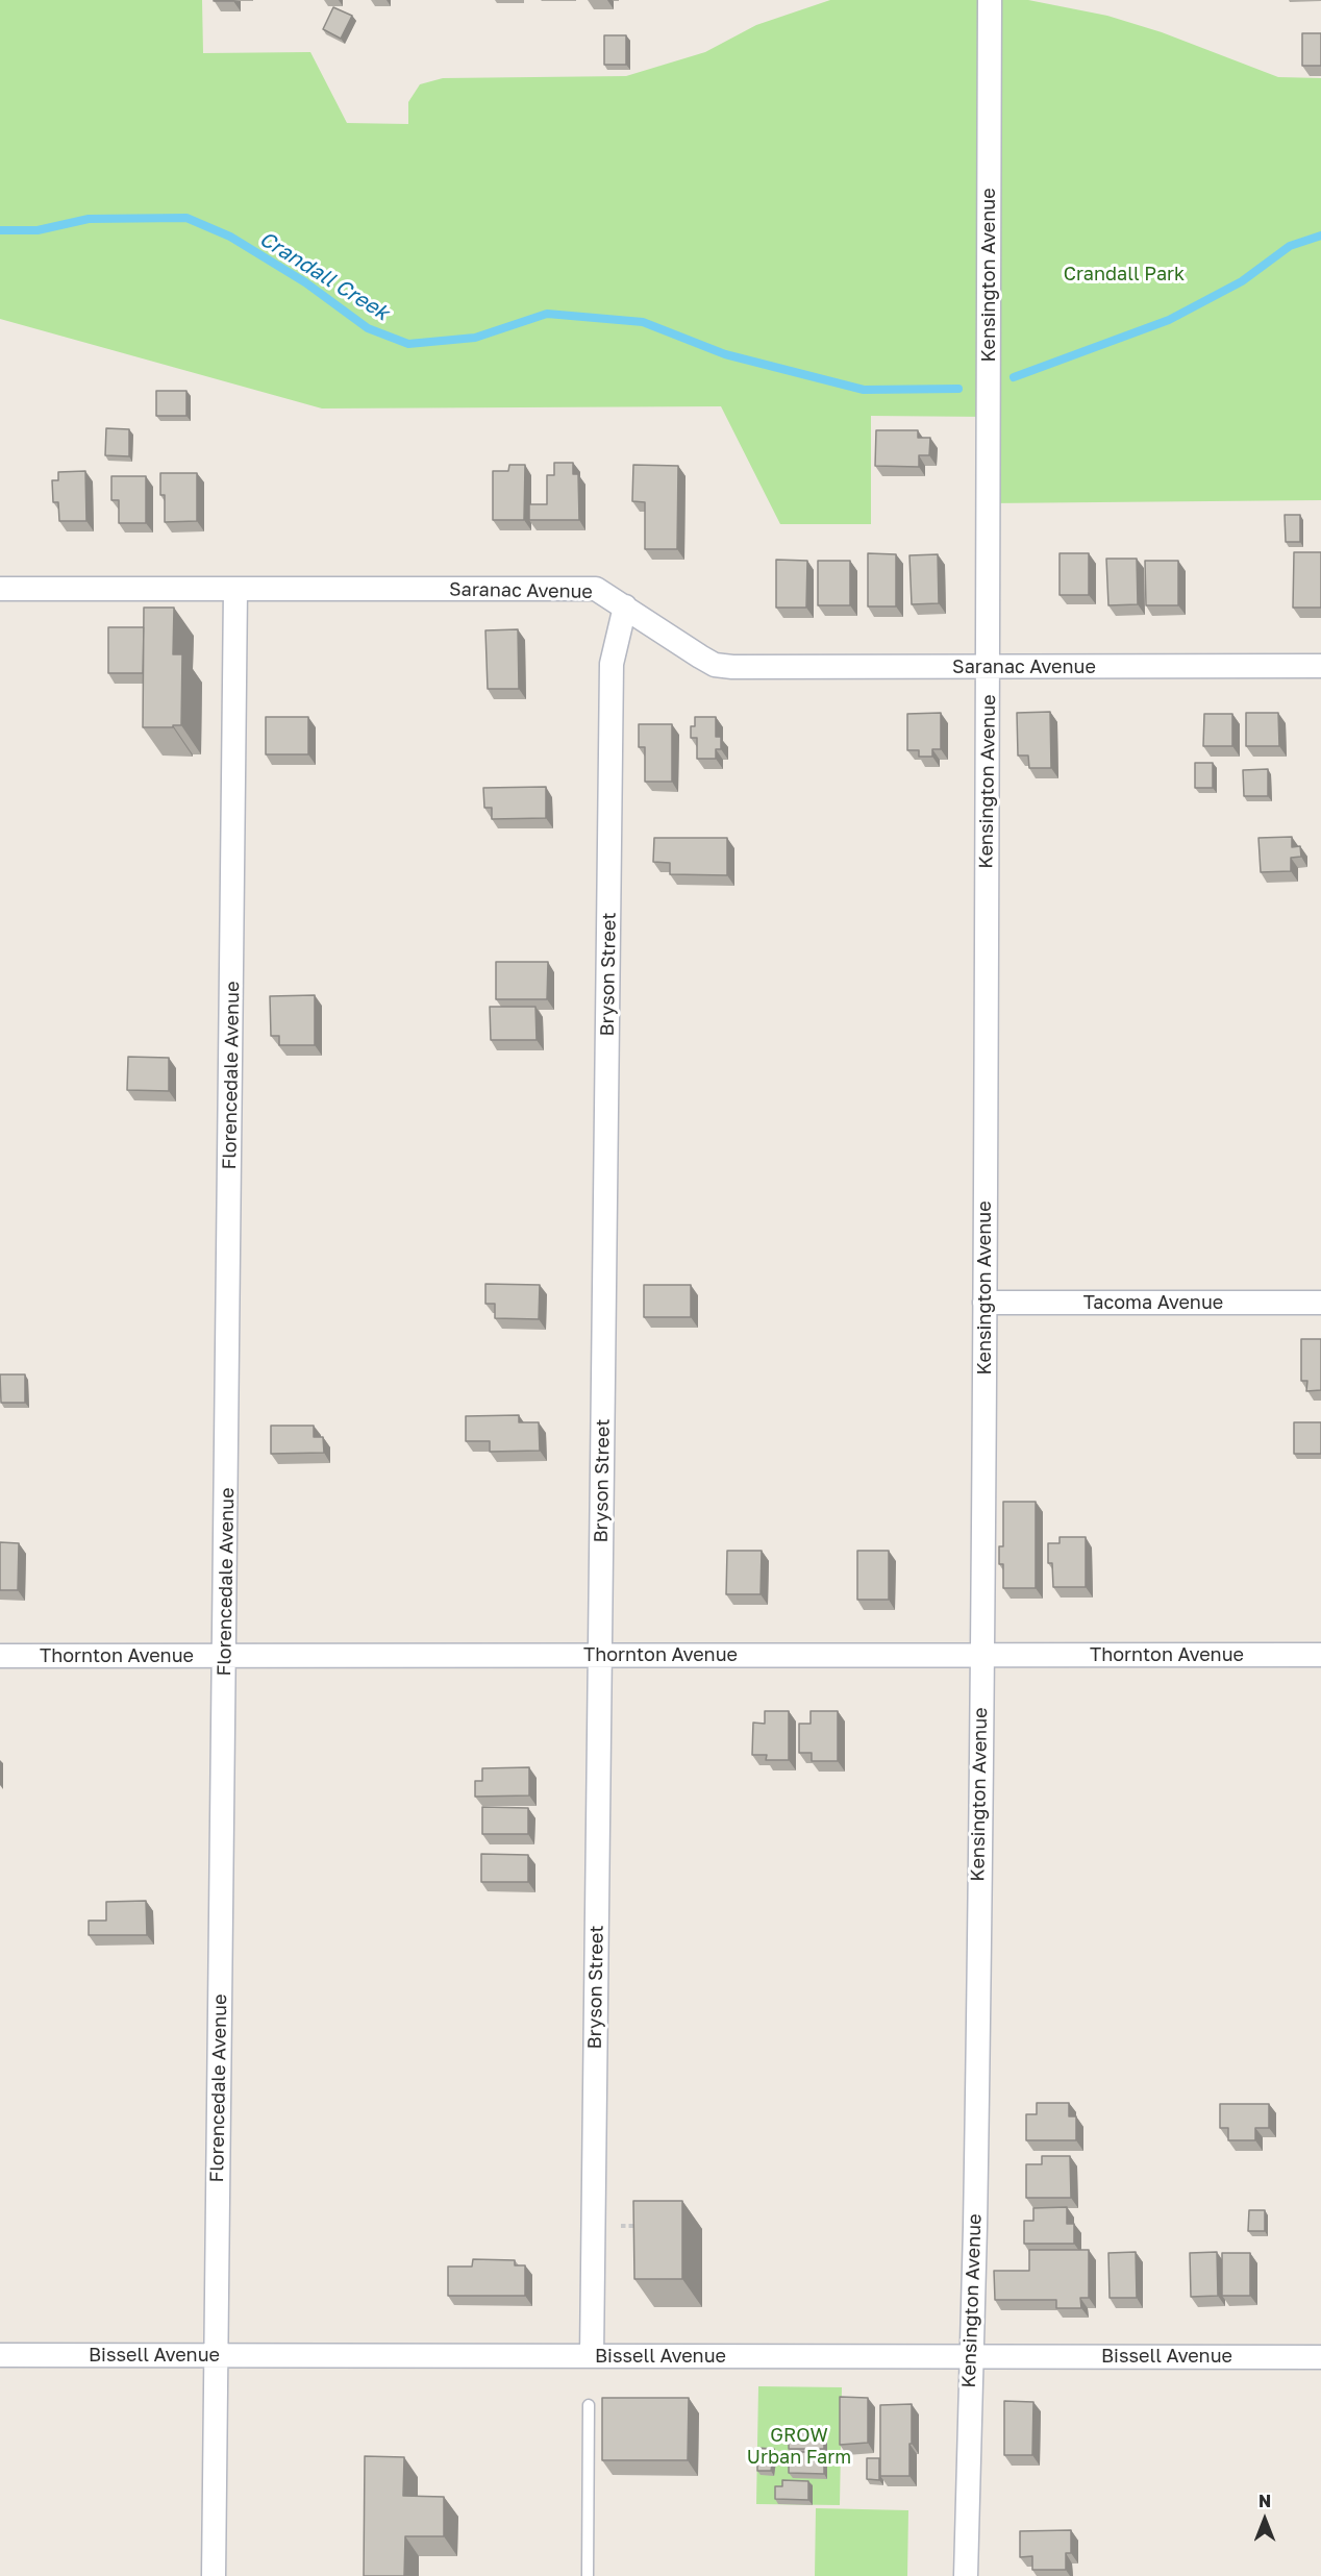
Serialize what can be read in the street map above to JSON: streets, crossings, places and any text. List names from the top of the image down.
{
  "streets": {
    "street": [
      "Kensington Avenue",
      "Saranac Avenue",
      "Bryson Street",
      "Florencedale Avenue",
      "Tacoma Avenue",
      "Thornton Avenue",
      "Bissell Avenue"
    ]
  },
  "crossings": [
    ["Kensington Avenue", "Saranac Avenue"],
    ["Kensington Avenue", "Tacoma Avenue"],
    ["Kensington Avenue", "Thornton Avenue"],
    ["Kensington Avenue", "Bissell Avenue"],
    ["Saranac Avenue", "Bryson Street"],
    ["Saranac Avenue", "Florencedale Avenue"],
    ["Bryson Street", "Thornton Avenue"],
    ["Bryson Street", "Bissell Avenue"],
    ["Florencedale Avenue", "Thornton Avenue"],
    ["Florencedale Avenue", "Bissell Avenue"]
  ],
  "water": ["Crandall Creek"],
  "parks": ["Crandall Park", "GROW Urban Farm"],
  "north": "top"
}
